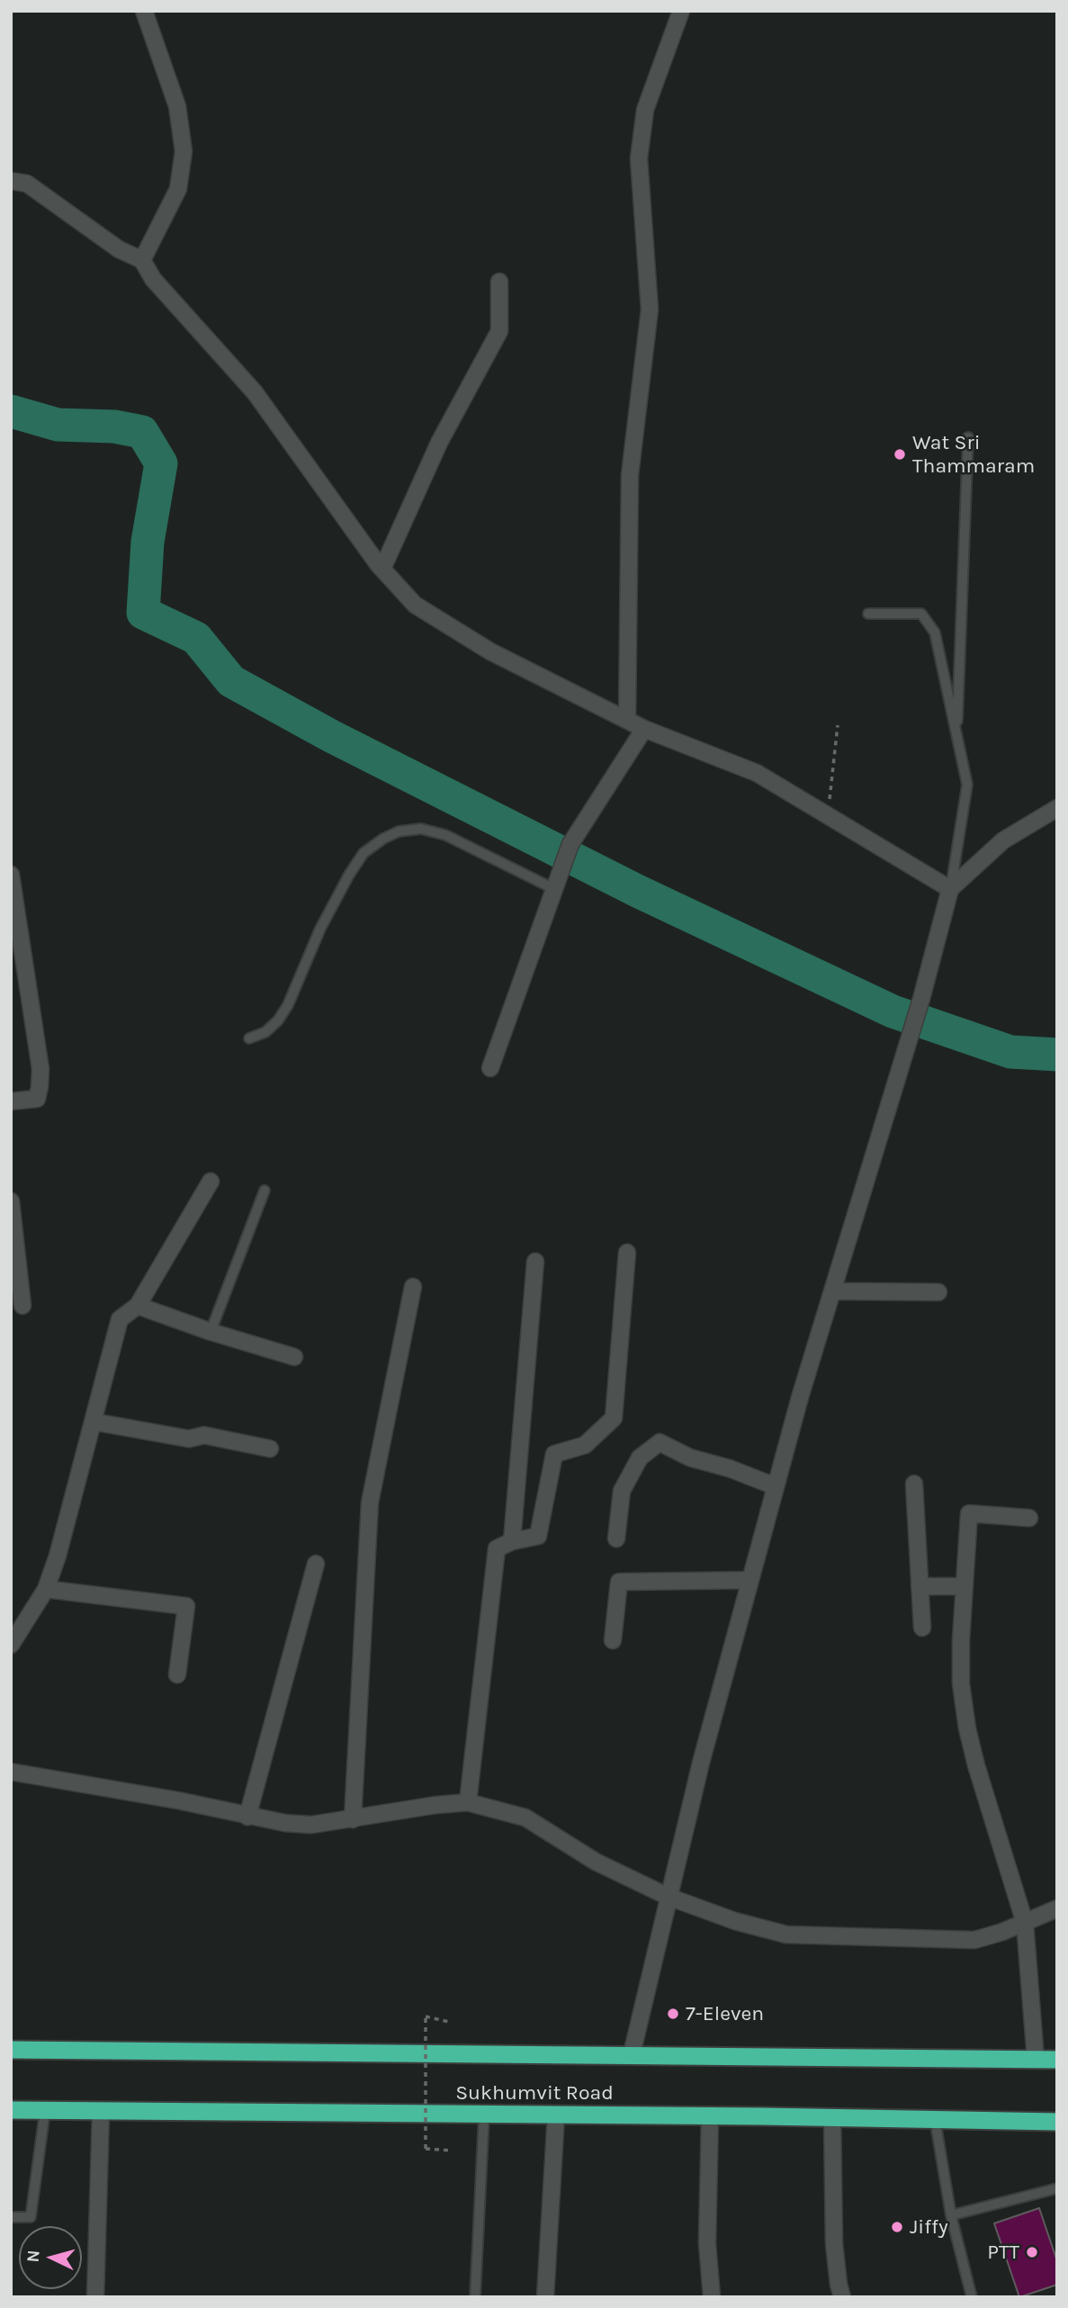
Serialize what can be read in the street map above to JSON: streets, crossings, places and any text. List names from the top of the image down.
{
  "streets": {
    "highway": ["Sukhumvit Road"]
  },
  "places": [
    "Wat Sri Thammaram",
    "7-Eleven",
    "Jiffy",
    "PTT"
  ],
  "north": "left"
}
